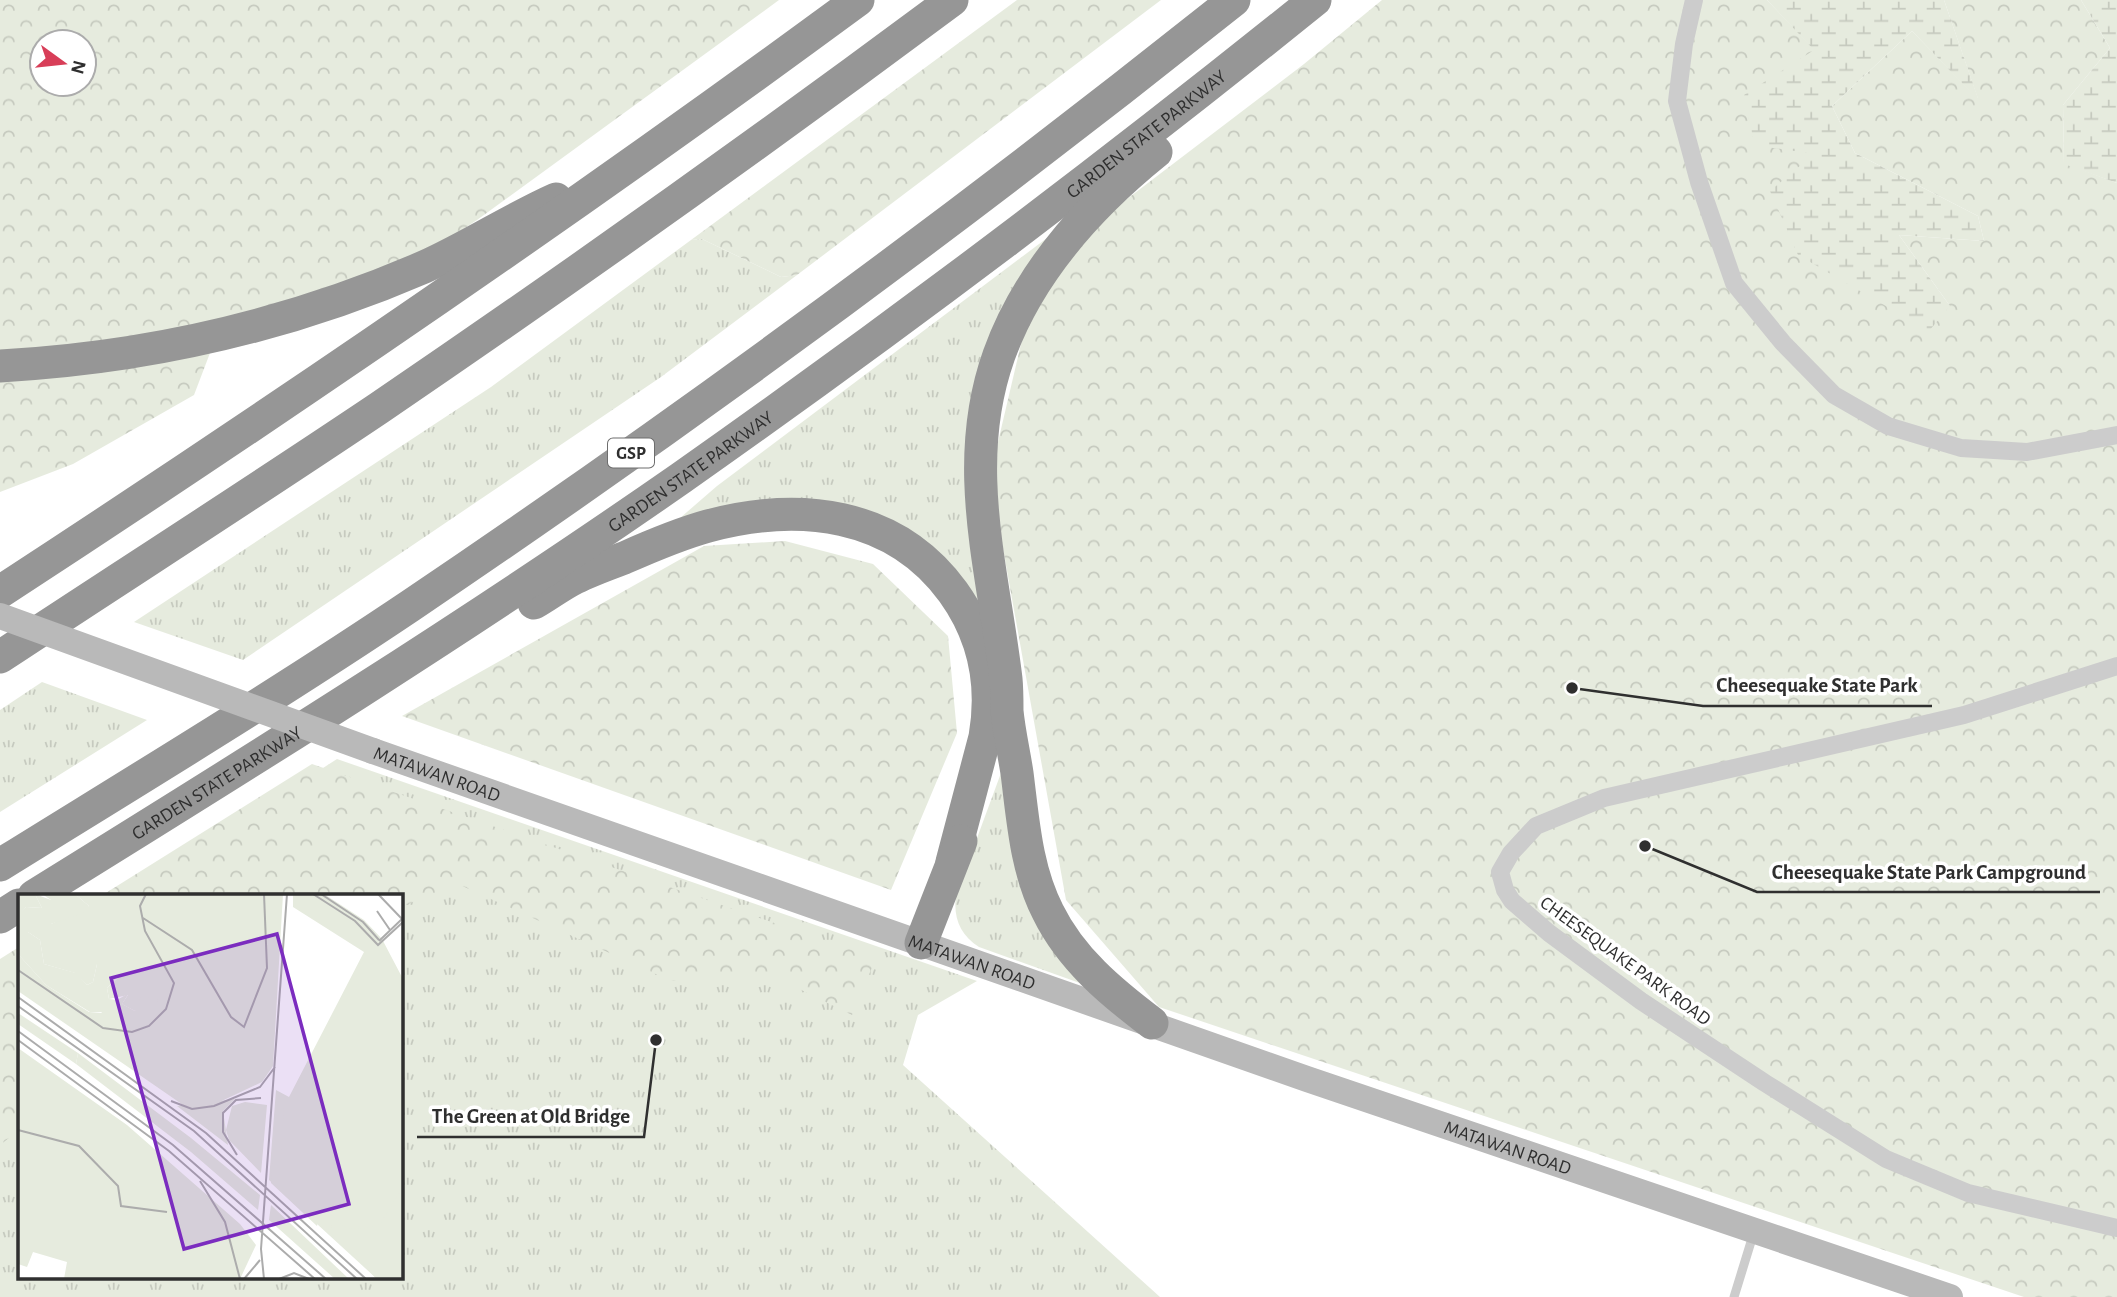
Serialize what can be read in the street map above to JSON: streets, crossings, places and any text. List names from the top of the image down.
{
  "streets": {
    "highway": ["GARDEN STATE PARKWAY", "GSP"],
    "main road": ["MATAWAN ROAD"],
    "street": ["CHEESEQUAKE PARK ROAD"]
  },
  "places": ["Cheesequake State Park", "Cheesequake State Park Campground", "The Green at Old Bridge"],
  "north": "right"
}
